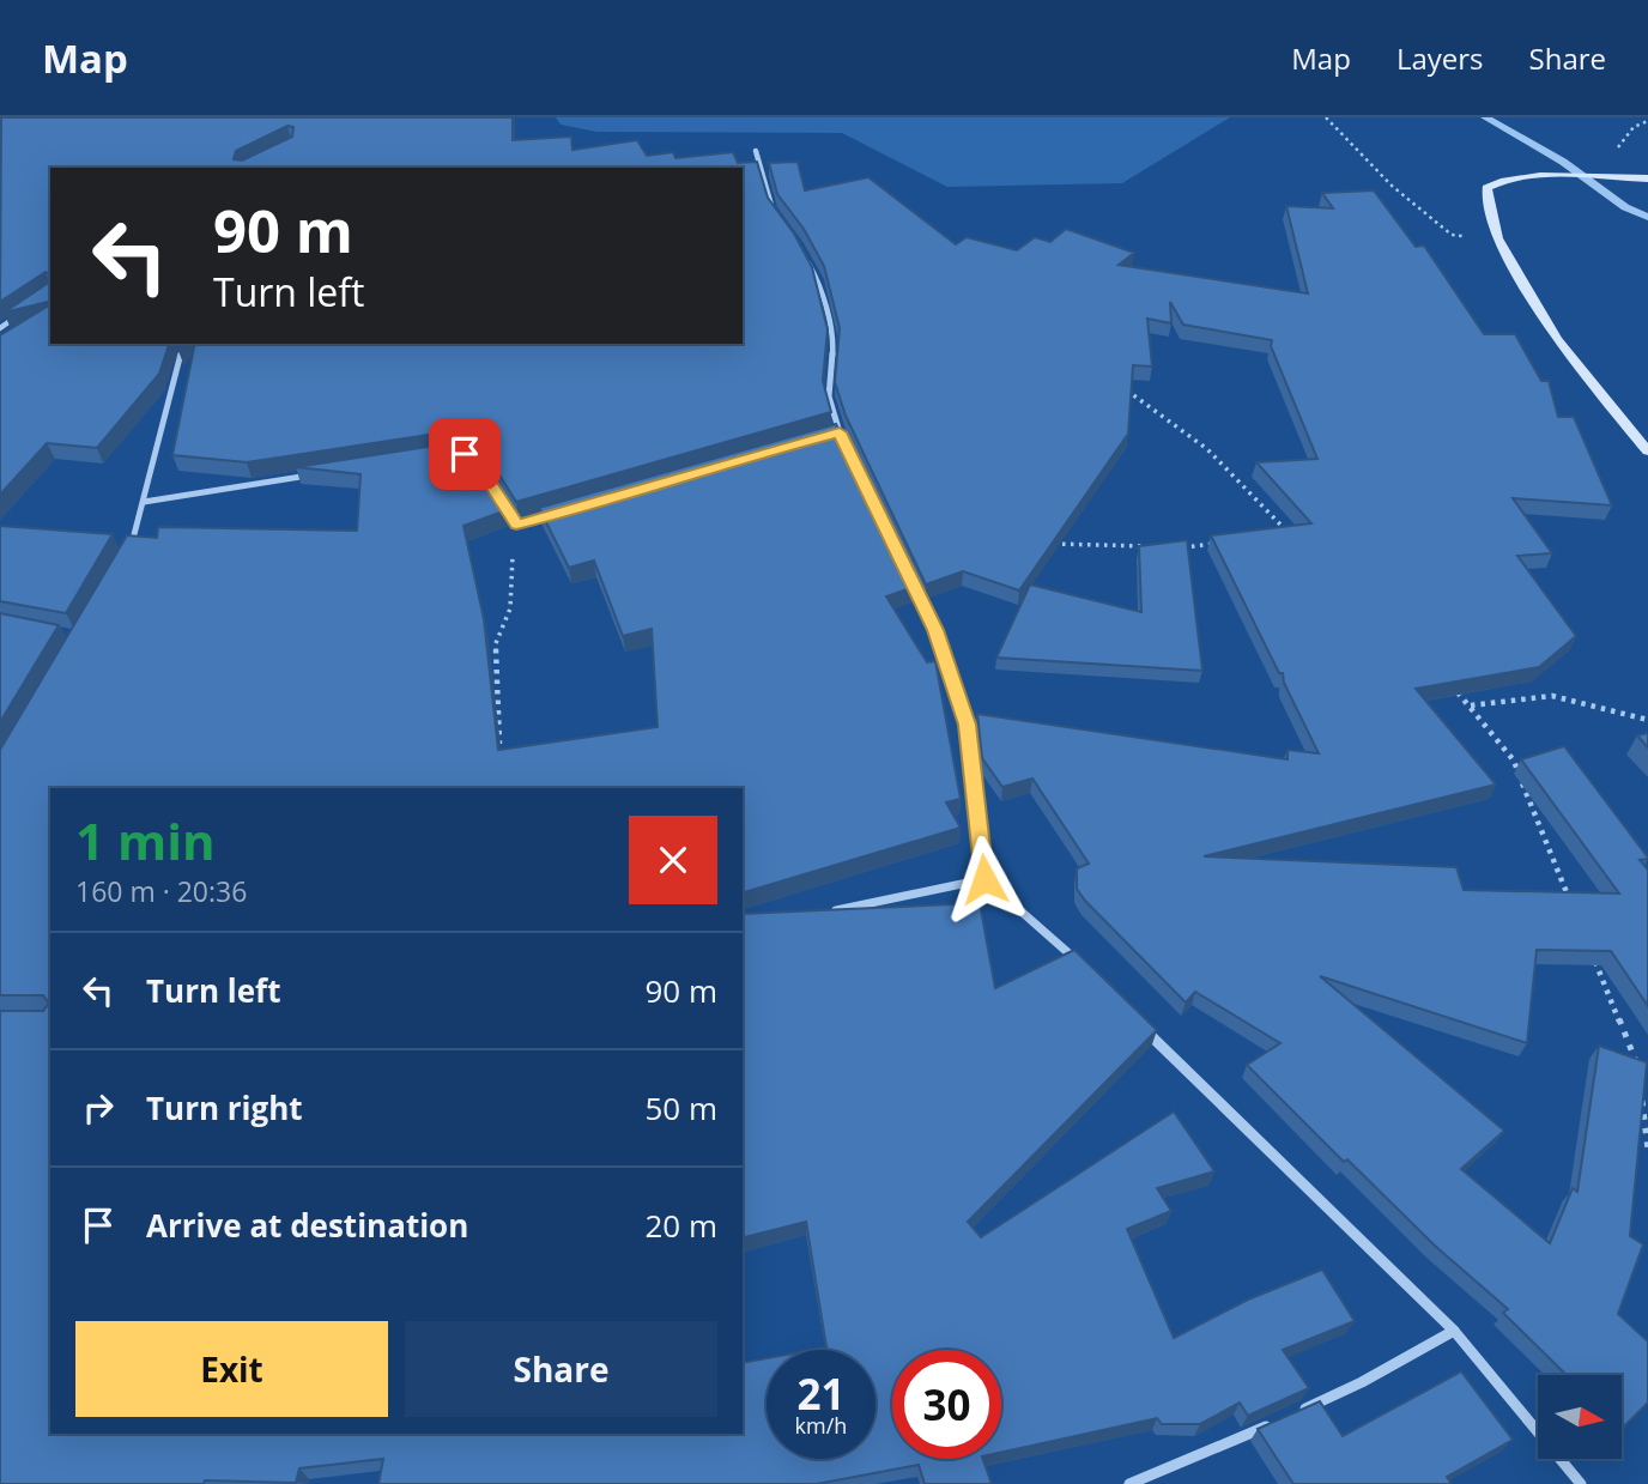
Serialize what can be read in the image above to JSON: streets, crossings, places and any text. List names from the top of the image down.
{
  "north": "right",
  "page": {
    "header": "Map",
    "nav": ["Map", "Layers", "Share"],
    "turn": ["90 m", "Turn left"],
    "heading": ["1 min", "160 m · 20:36"],
    "list": [
      {
        "name": "Turn left",
        "value": "90 m"
      },
      {
        "name": "Turn right",
        "value": "50 m"
      },
      {
        "name": "Arrive at destination",
        "value": "20 m"
      }
    ],
    "buttons": ["Exit", "Share"],
    "speed": "21 km/h",
    "limit": "30"
  }
}
